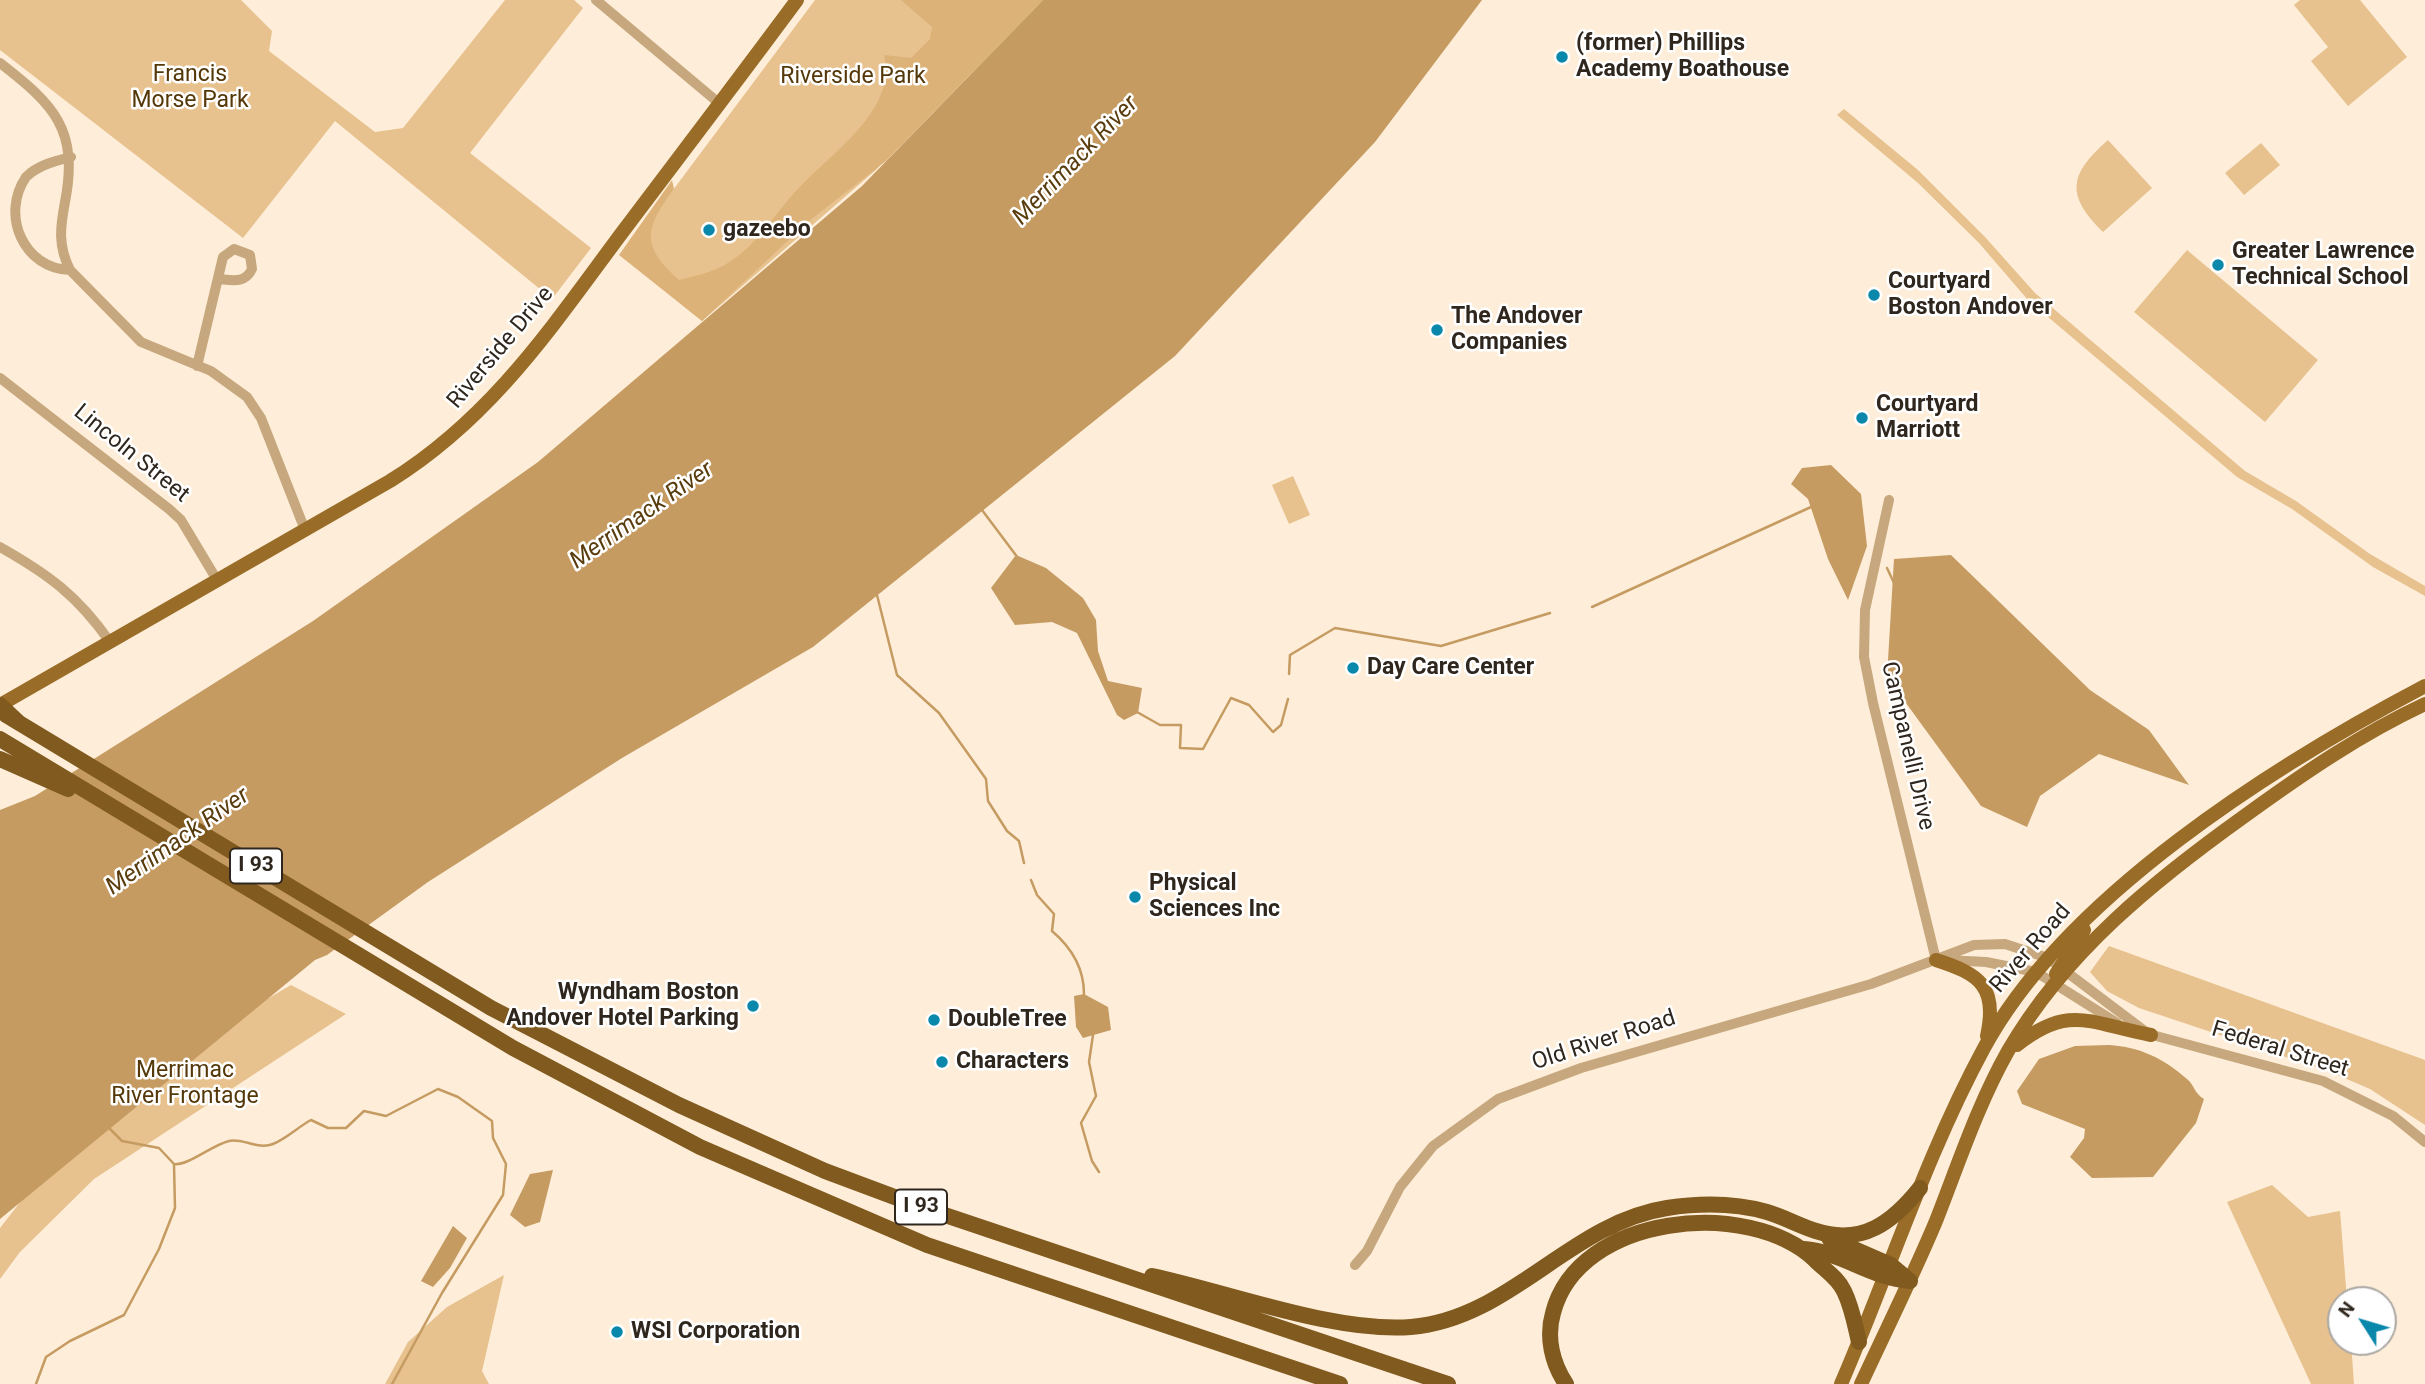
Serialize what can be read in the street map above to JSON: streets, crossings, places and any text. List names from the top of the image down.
{
  "streets": {
    "highway": ["I 93"],
    "main road": ["Riverside Drive", "River Road"],
    "street": [
      "Lincoln Street",
      "Campanelli Drive",
      "Old River Road",
      "Federal Street"
    ]
  },
  "crossings": [
    ["Riverside Drive", "Lincoln Street"],
    ["Campanelli Drive", "Old River Road"],
    ["River Road", "Old River Road"],
    ["River Road", "Federal Street"],
    ["Old River Road", "Federal Street"]
  ],
  "water": ["Merrimack River"],
  "parks": ["Francis Morse Park", "Riverside Park", "Merrimac River Frontage"],
  "places": [
    "(former) Phillips Academy Boathouse",
    "gazeebo",
    "Greater Lawrence Technical School",
    "Courtyard Boston Andover",
    "The Andover Companies",
    "Courtyard Marriott",
    "Day Care Center",
    "Physical Sciences Inc",
    "Wyndham Boston Andover Hotel Parking",
    "DoubleTree",
    "Characters",
    "WSI Corporation"
  ],
  "north": "top left"
}
